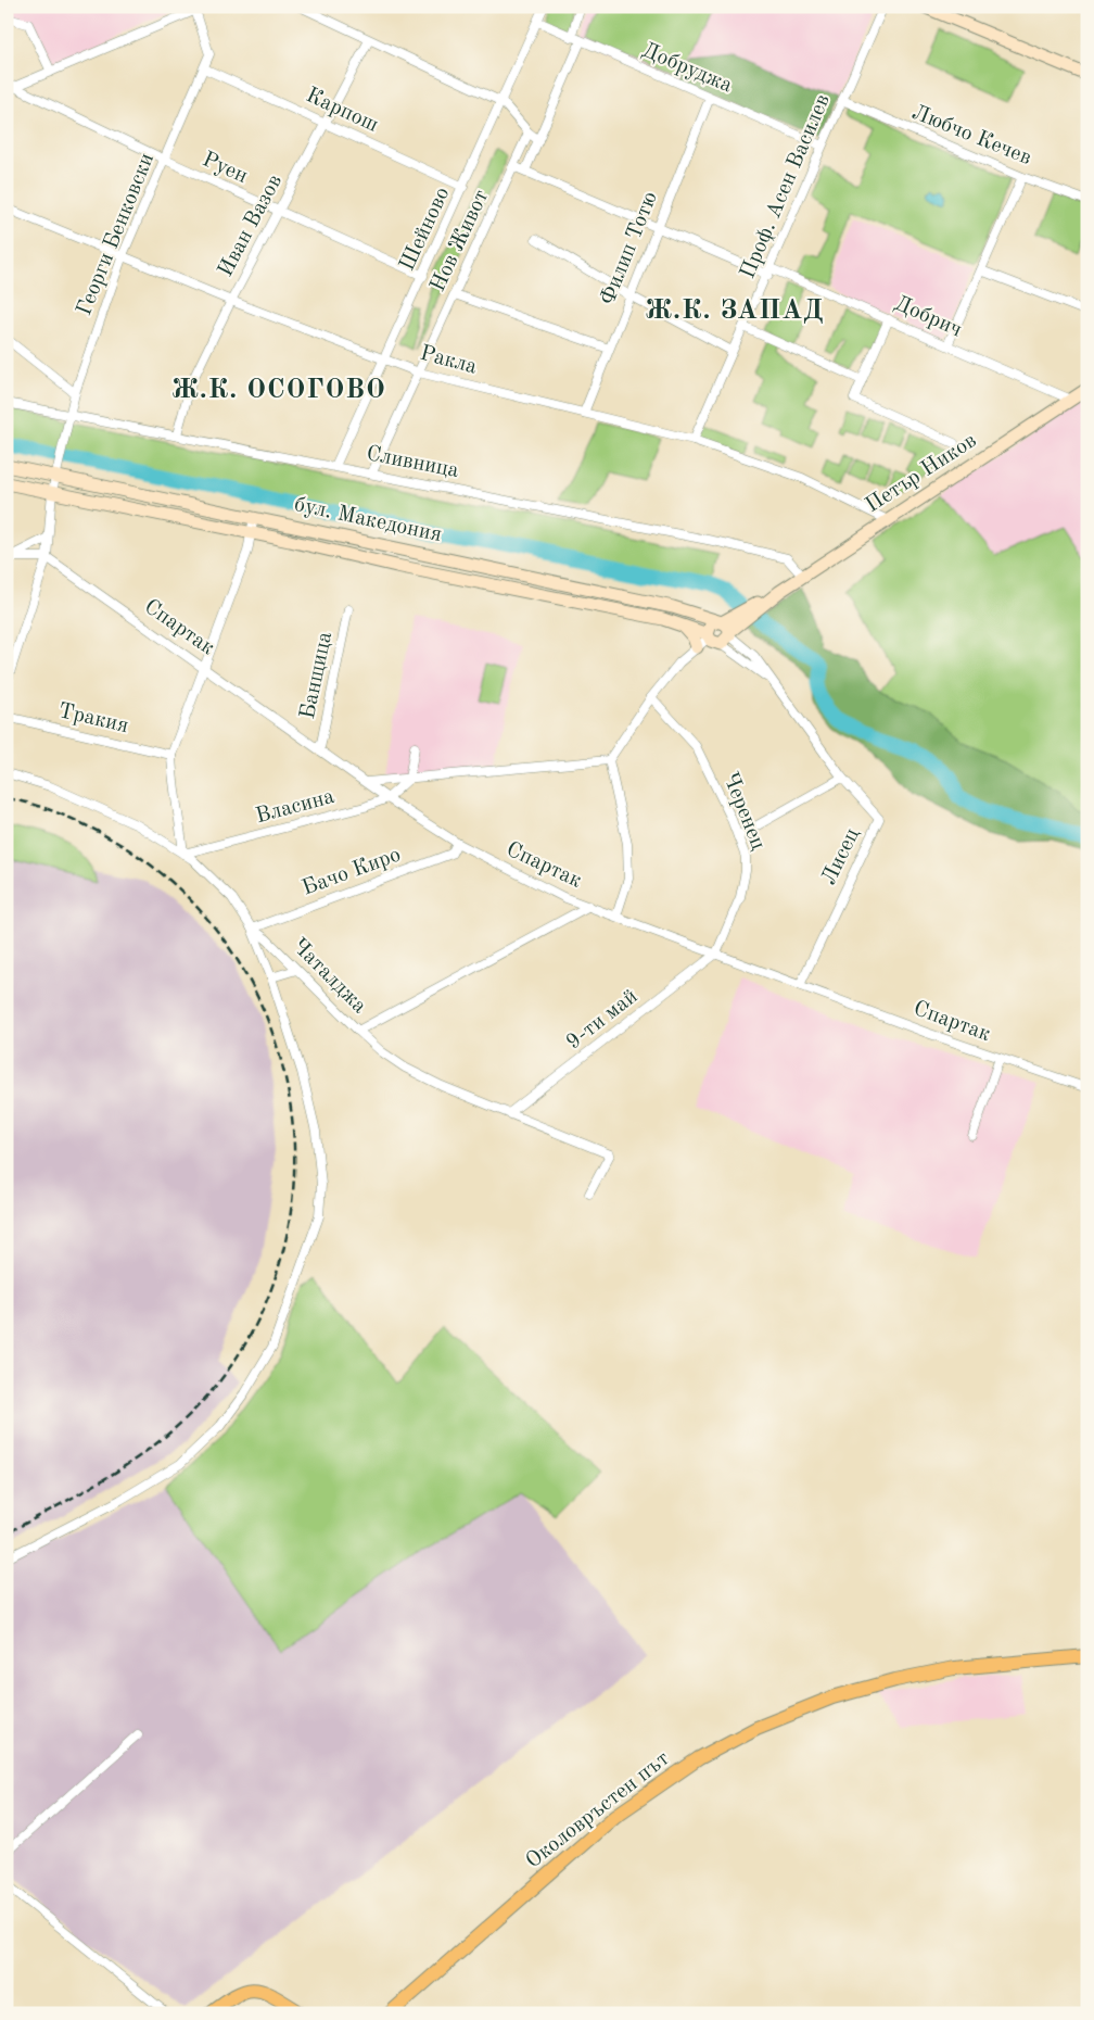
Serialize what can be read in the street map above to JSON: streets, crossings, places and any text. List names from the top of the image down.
{
  "streets": {
    "main road": ["Околовръстен път"],
    "street": [
      "Добруджа",
      "Карпош",
      "Любчо Кечев",
      "Руен",
      "Проф. Асен Василев",
      "Иван Вазов",
      "Шейново",
      "Георги Бенковски",
      "Нов Живот",
      "Филип Тотю",
      "Добрич",
      "Ракла",
      "Сливница",
      "Петър Ников",
      "бул. Македония",
      "Спартак",
      "Банщица",
      "Тракия",
      "Власина",
      "Черенец",
      "Лисец",
      "Бачо Киро",
      "Чаталджа",
      "9-ти май"
    ]
  },
  "crossings": [
    ["Добруджа", "Проф. Асен Василев"],
    ["Добруджа", "Шейново"],
    ["Добруджа", "Филип Тотю"],
    ["Карпош", "Иван Вазов"],
    ["Карпош", "Шейново"],
    ["Карпош", "Георги Бенковски"],
    ["Любчо Кечев", "Проф. Асен Василев"],
    ["Руен", "Иван Вазов"],
    ["Руен", "Шейново"],
    ["Руен", "Георги Бенковски"],
    ["Проф. Асен Василев", "Добрич"],
    ["Проф. Асен Василев", "Ракла"],
    ["Иван Вазов", "Ракла"],
    ["Иван Вазов", "Сливница"],
    ["Шейново", "Ракла"],
    ["Шейново", "Сливница"],
    ["Георги Бенковски", "Ракла"],
    ["Георги Бенковски", "Сливница"],
    ["Георги Бенковски", "бул. Македония"],
    ["Георги Бенковски", "Спартак"],
    ["Нов Живот", "Добрич"],
    ["Нов Живот", "Ракла"],
    ["Нов Живот", "Сливница"],
    ["Филип Тотю", "Добрич"],
    ["Филип Тотю", "Ракла"],
    ["Добрич", "Петър Ников"],
    ["Ракла", "Петър Ников"],
    ["Сливница", "Петър Ников"],
    ["бул. Македония", "Лисец"],
    ["Спартак", "Банщица"],
    ["Спартак", "Власина"],
    ["Спартак", "Черенец"],
    ["Спартак", "Лисец"],
    ["Спартак", "Бачо Киро"],
    ["Спартак", "9-ти май"],
    ["Власина", "Чаталджа"],
    ["Черенец", "9-ти май"],
    ["Бачо Киро", "Чаталджа"],
    ["Чаталджа", "9-ти май"]
  ],
  "districts": ["Ж.К. ЗАПАД", "Ж.К. ОСОГОВО"]
}
